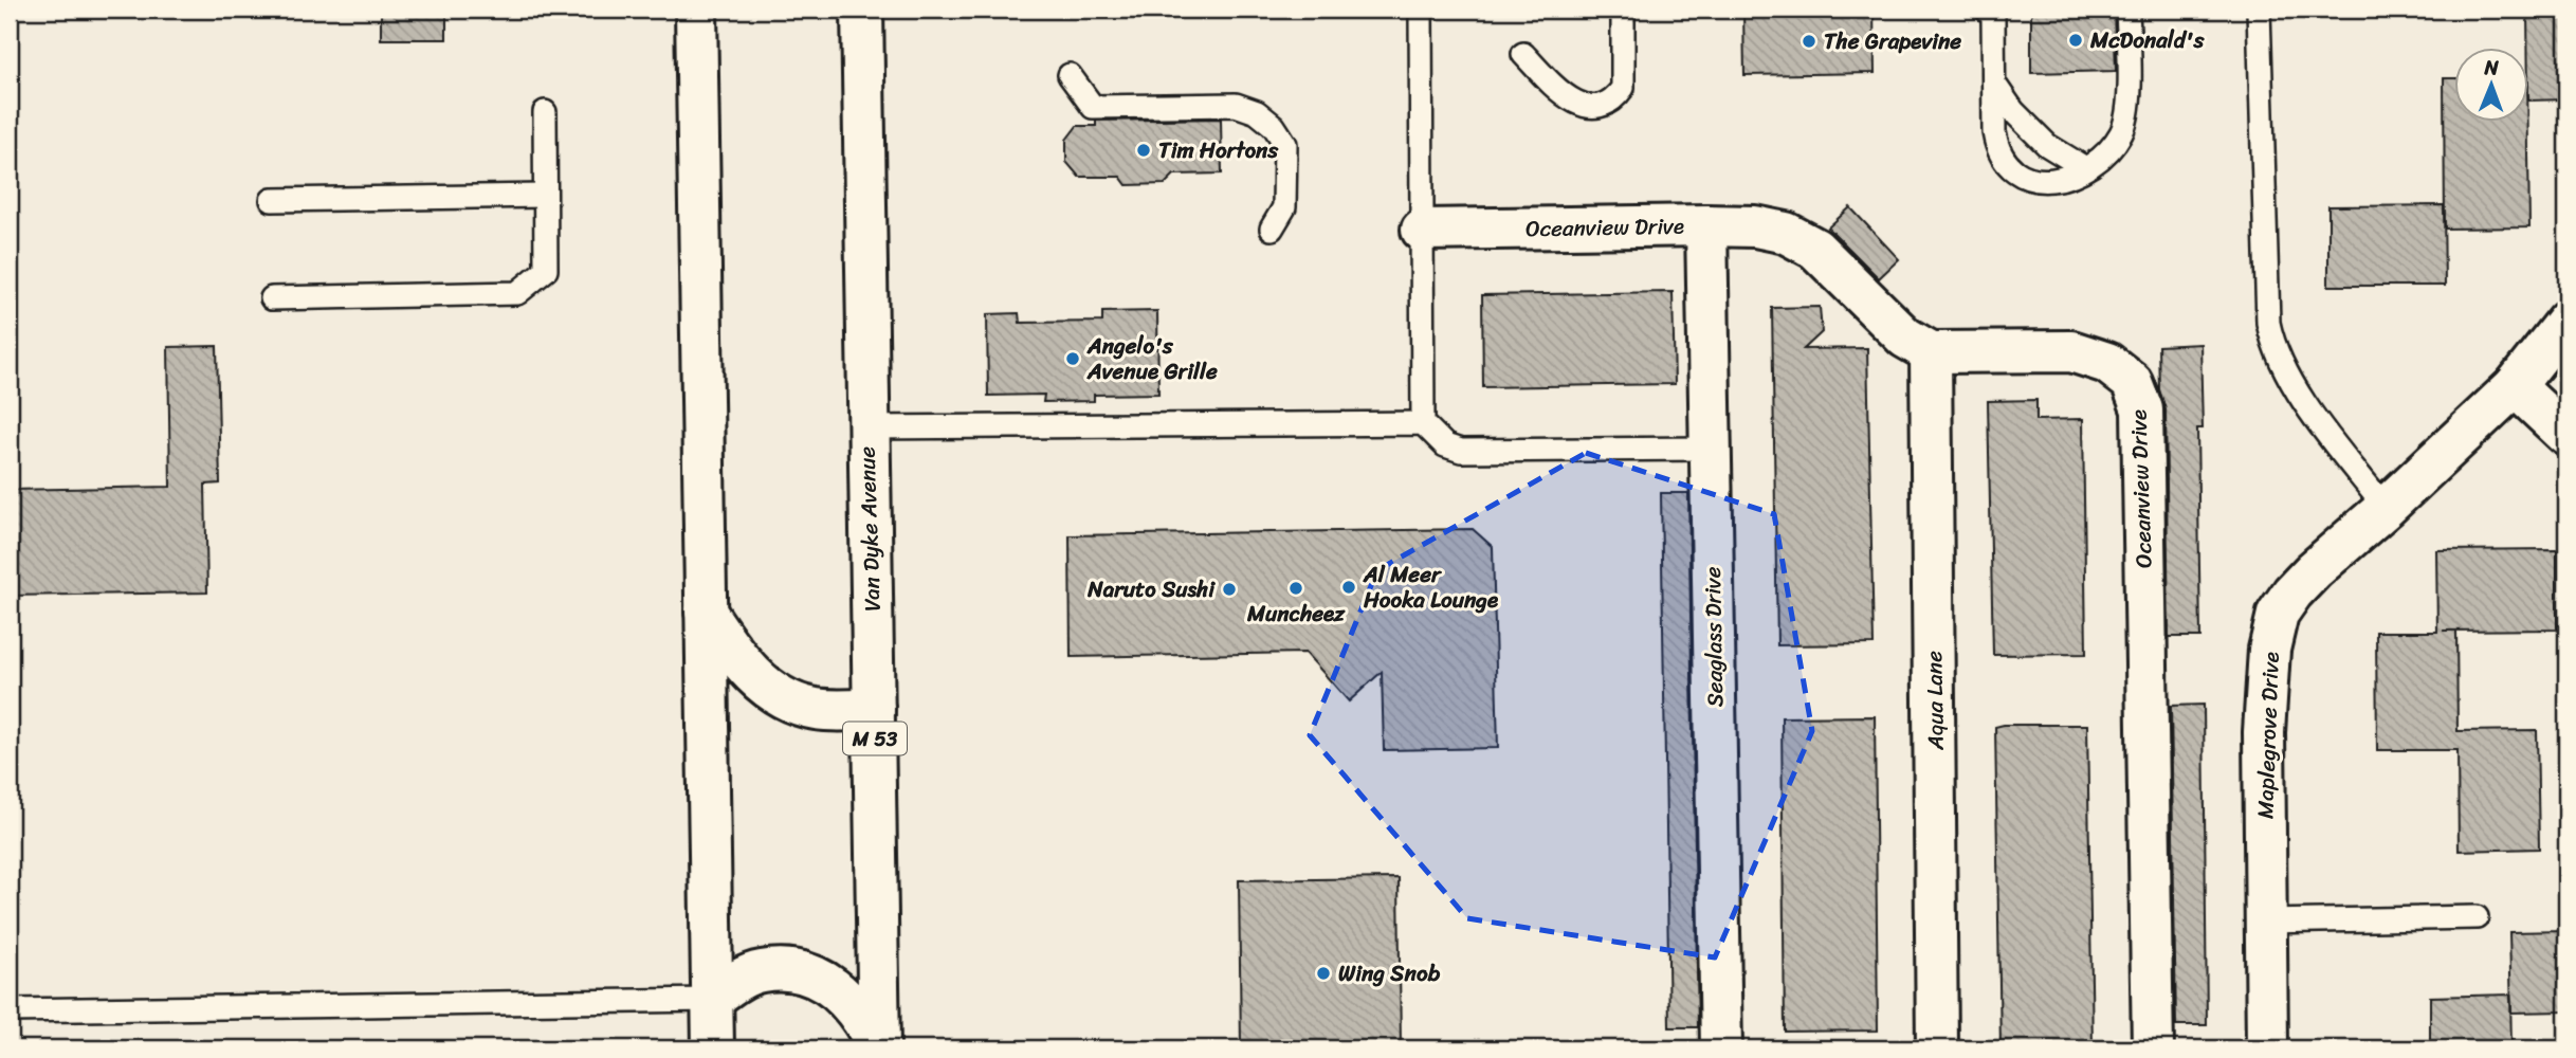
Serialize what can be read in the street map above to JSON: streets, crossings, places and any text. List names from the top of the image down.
{
  "streets": {
    "street": [
      "Oceanview Drive",
      "Van Dyke Avenue",
      "Seaglass Drive",
      "Aqua Lane",
      "Maplegrove Drive",
      "M 53"
    ]
  },
  "crossings": [
    ["Oceanview Drive", "Seaglass Drive"],
    ["Oceanview Drive", "Aqua Lane"]
  ],
  "places": [
    "McDonald's",
    "The Grapevine",
    "Tim Hortons",
    "Angelo's Avenue Grille",
    "Al Meer Hooka Lounge",
    "Muncheez",
    "Naruto Sushi",
    "Wing Snob"
  ],
  "north": "top"
}
